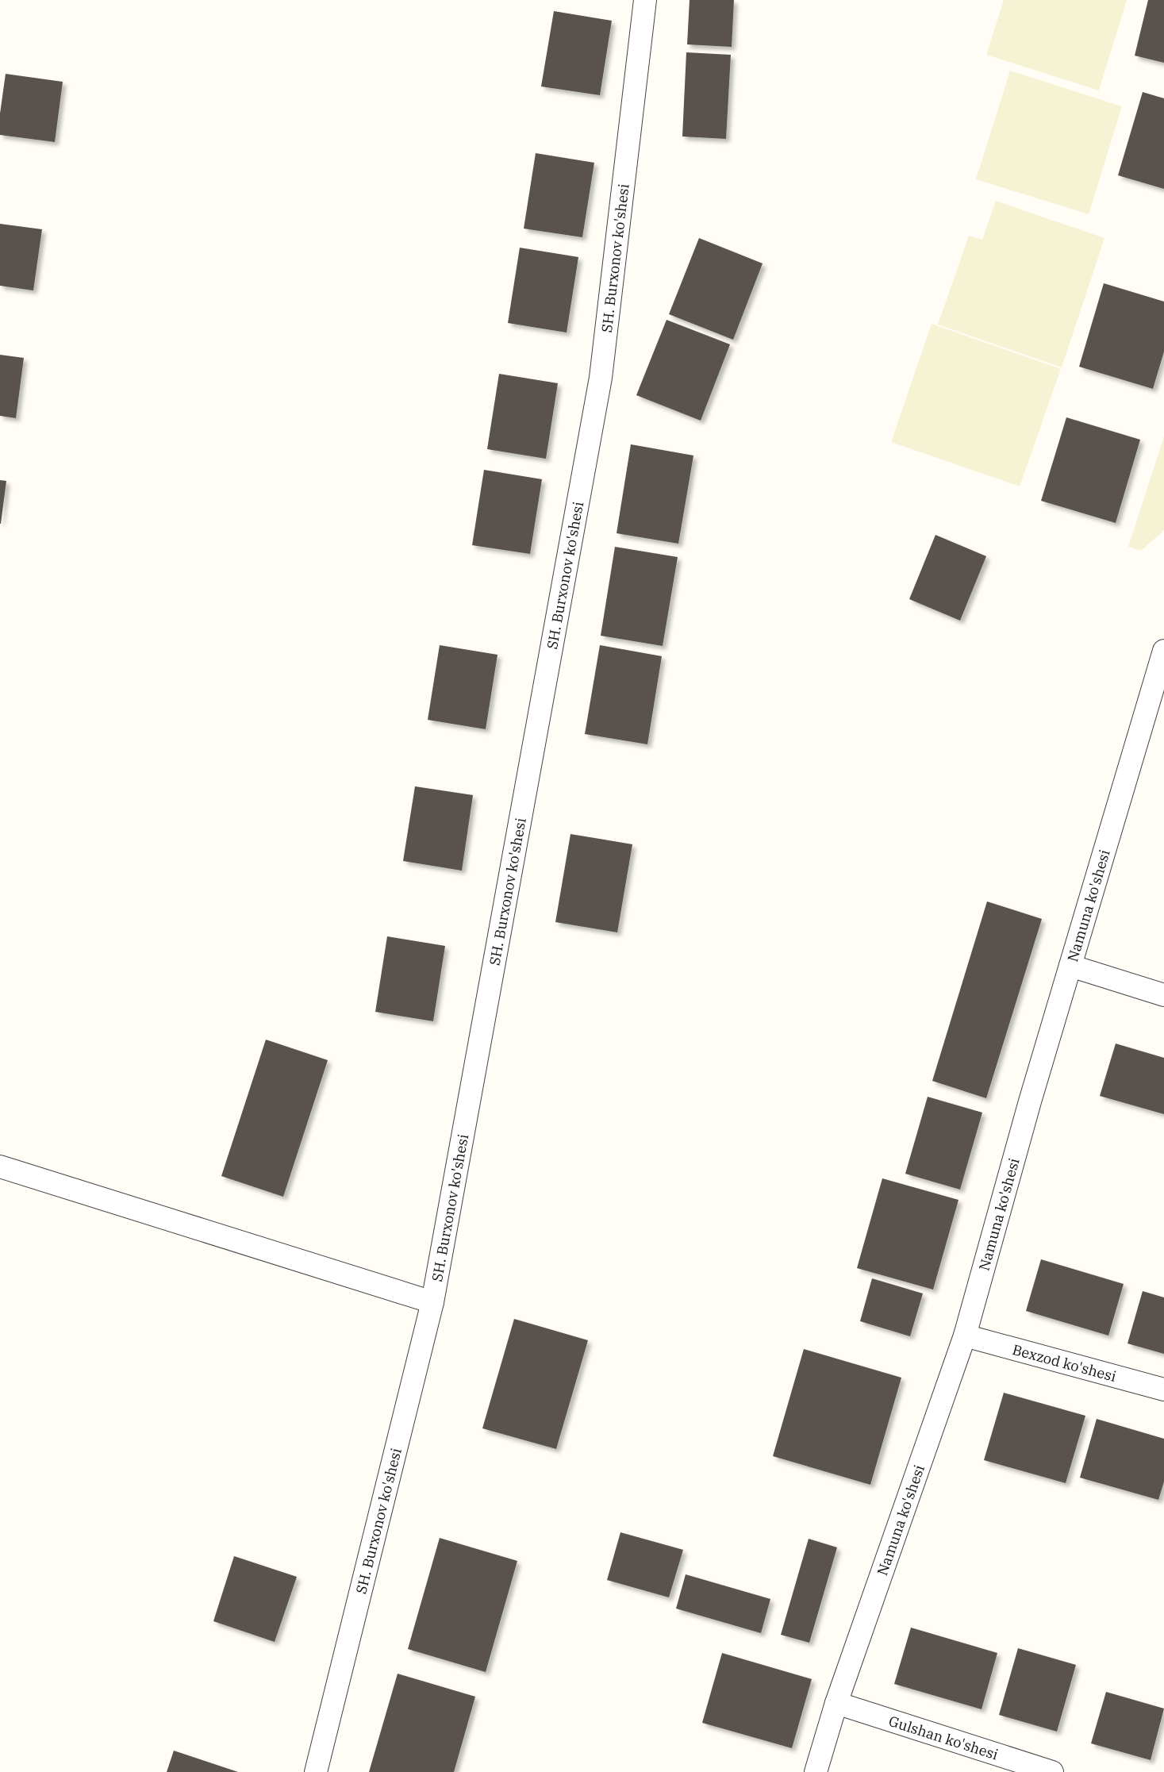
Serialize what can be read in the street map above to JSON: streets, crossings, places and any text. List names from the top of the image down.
{
  "streets": {
    "street": [
      "SH. Burxonov ko'shesi",
      "Namuna ko'shesi",
      "Bexzod ko'shesi",
      "Gulshan ko'shesi"
    ]
  },
  "crossings": [
    ["Namuna ko'shesi", "Bexzod ko'shesi"],
    ["Namuna ko'shesi", "Gulshan ko'shesi"]
  ]
}
